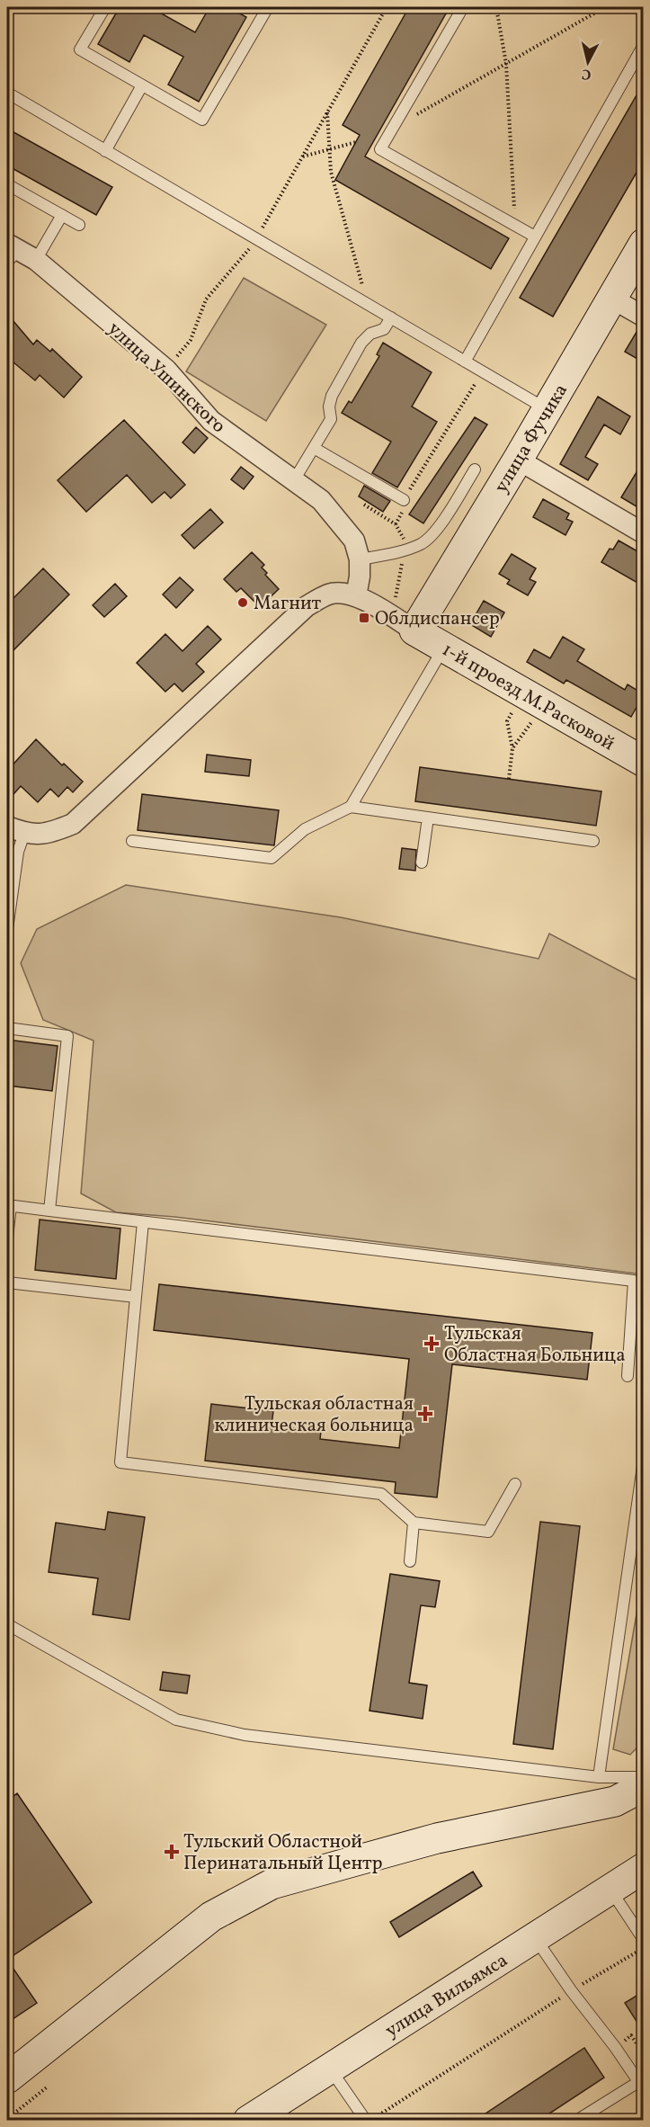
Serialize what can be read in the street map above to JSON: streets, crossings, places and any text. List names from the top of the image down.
{
  "streets": {
    "street": [
      "улица Ушинского",
      "улица Фучика",
      "1-й проезд М.Расковой",
      "улица Вильямса"
    ]
  },
  "crossings": [
    ["улица Фучика", "1-й проезд М.Расковой"]
  ],
  "places": {
    "other": ["Магнит"],
    "transit": ["Облдиспансер"],
    "health": ["Тульская Областная Больница", "Тульская областная клиническая больница", "Тульский Областной Перинатальный Центр"]
  },
  "north": "bottom"
}
